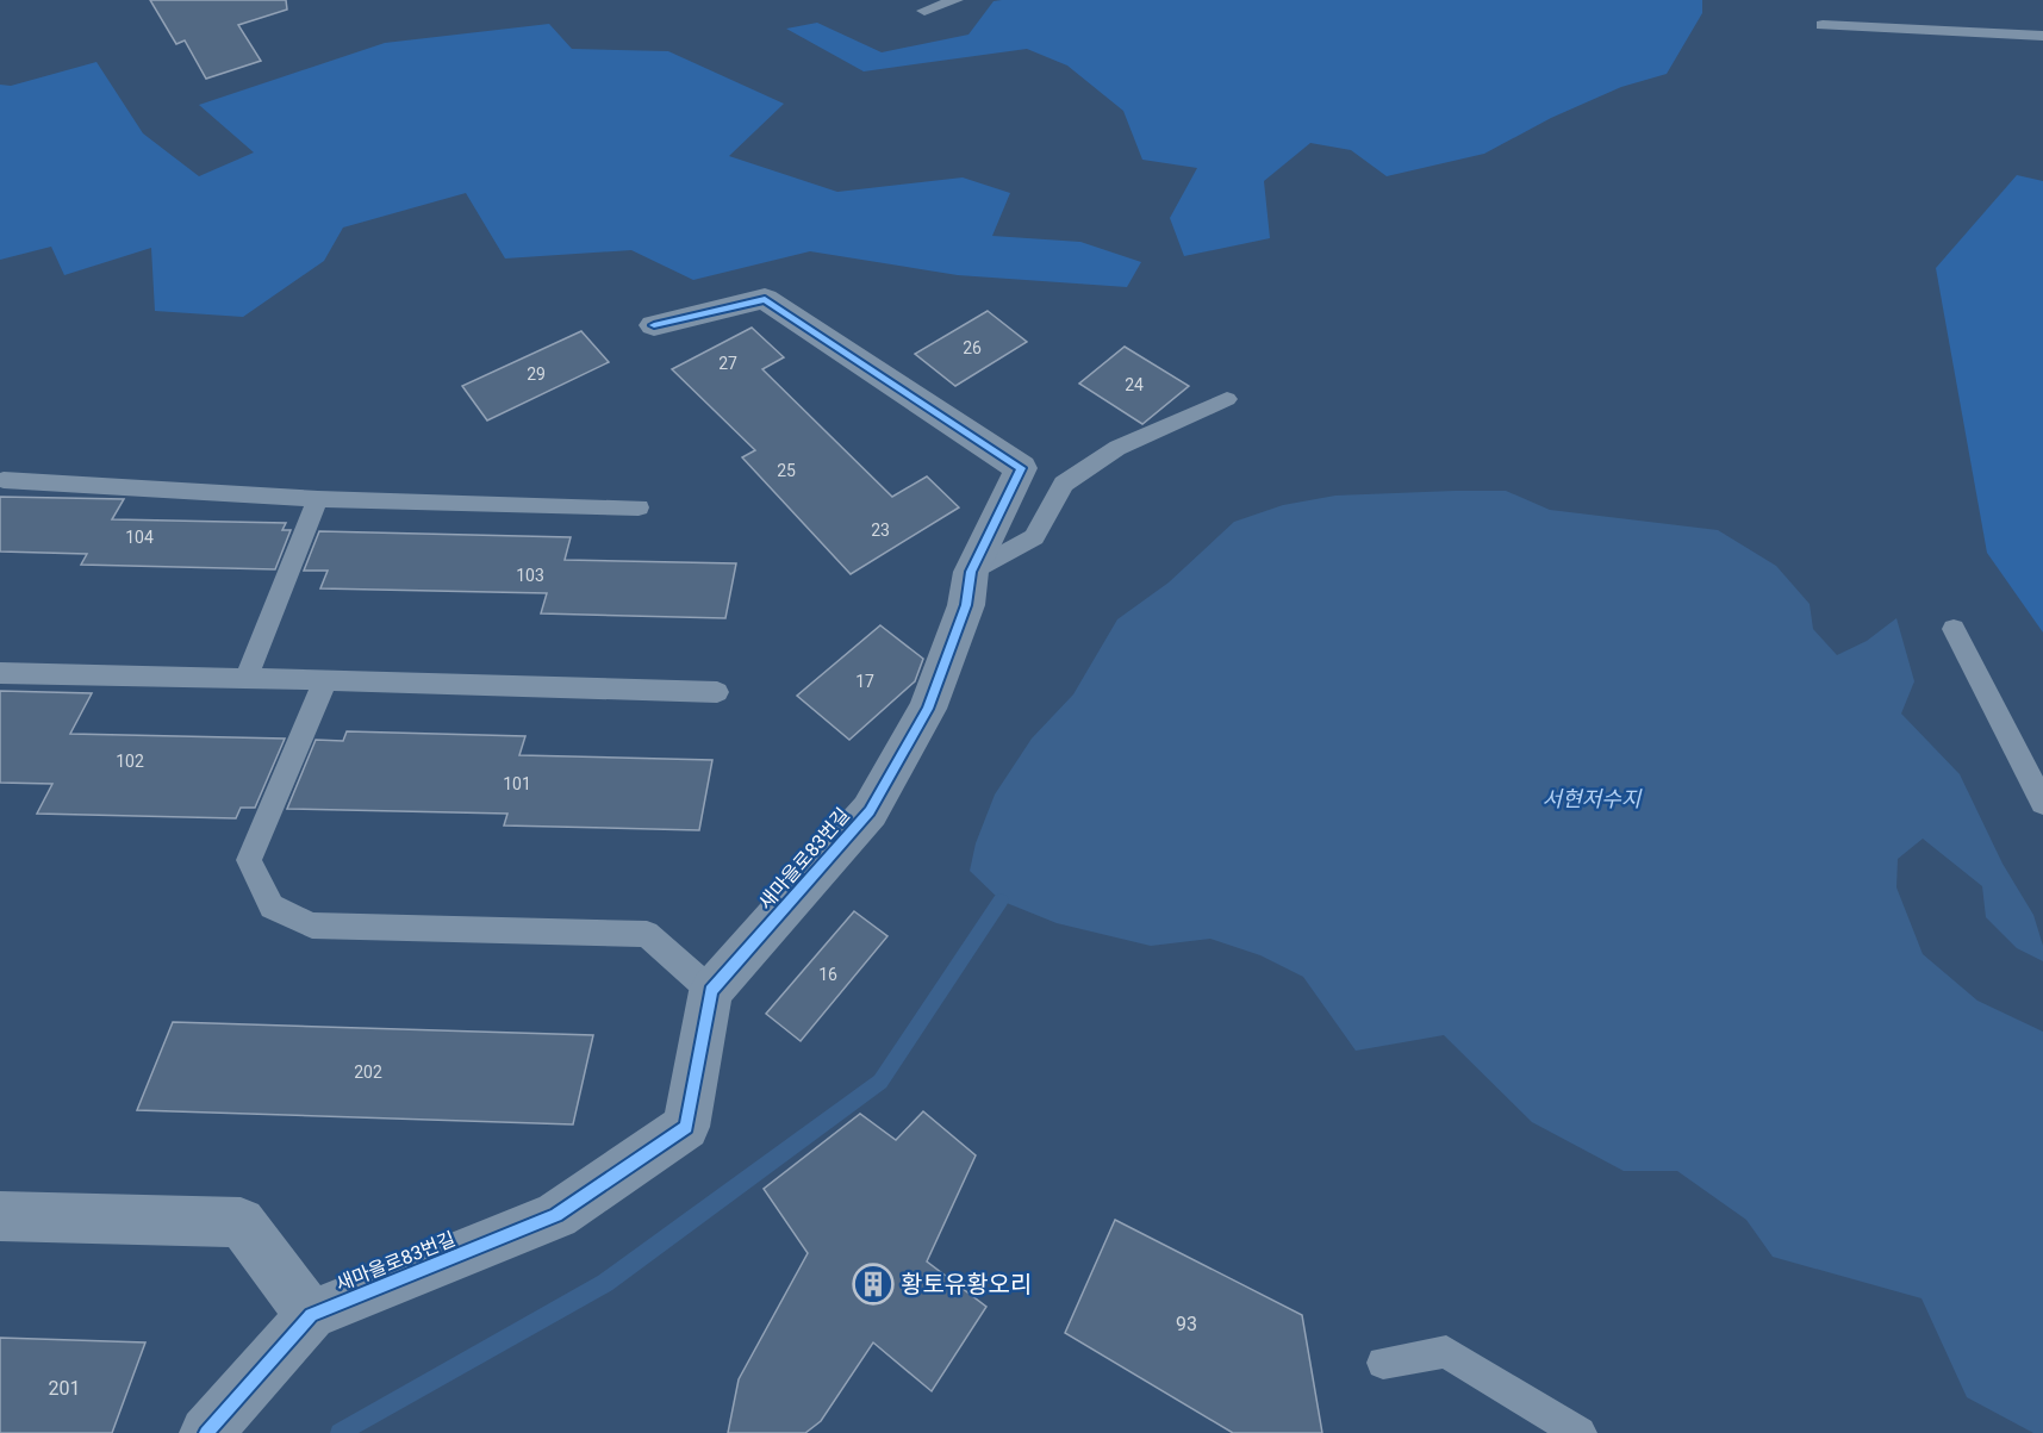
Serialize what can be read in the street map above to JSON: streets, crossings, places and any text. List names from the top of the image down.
{
  "streets": {
    "street": ["새마을로83번길"]
  },
  "water": ["서현저수지"],
  "places": {
    "building": ["황토유황오리"]
  },
  "house_numbers": [
    "26",
    "27",
    "29",
    "24",
    "25",
    "23",
    "104",
    "103",
    "17",
    "102",
    "101",
    "16",
    "202",
    "93",
    "201"
  ]
}
